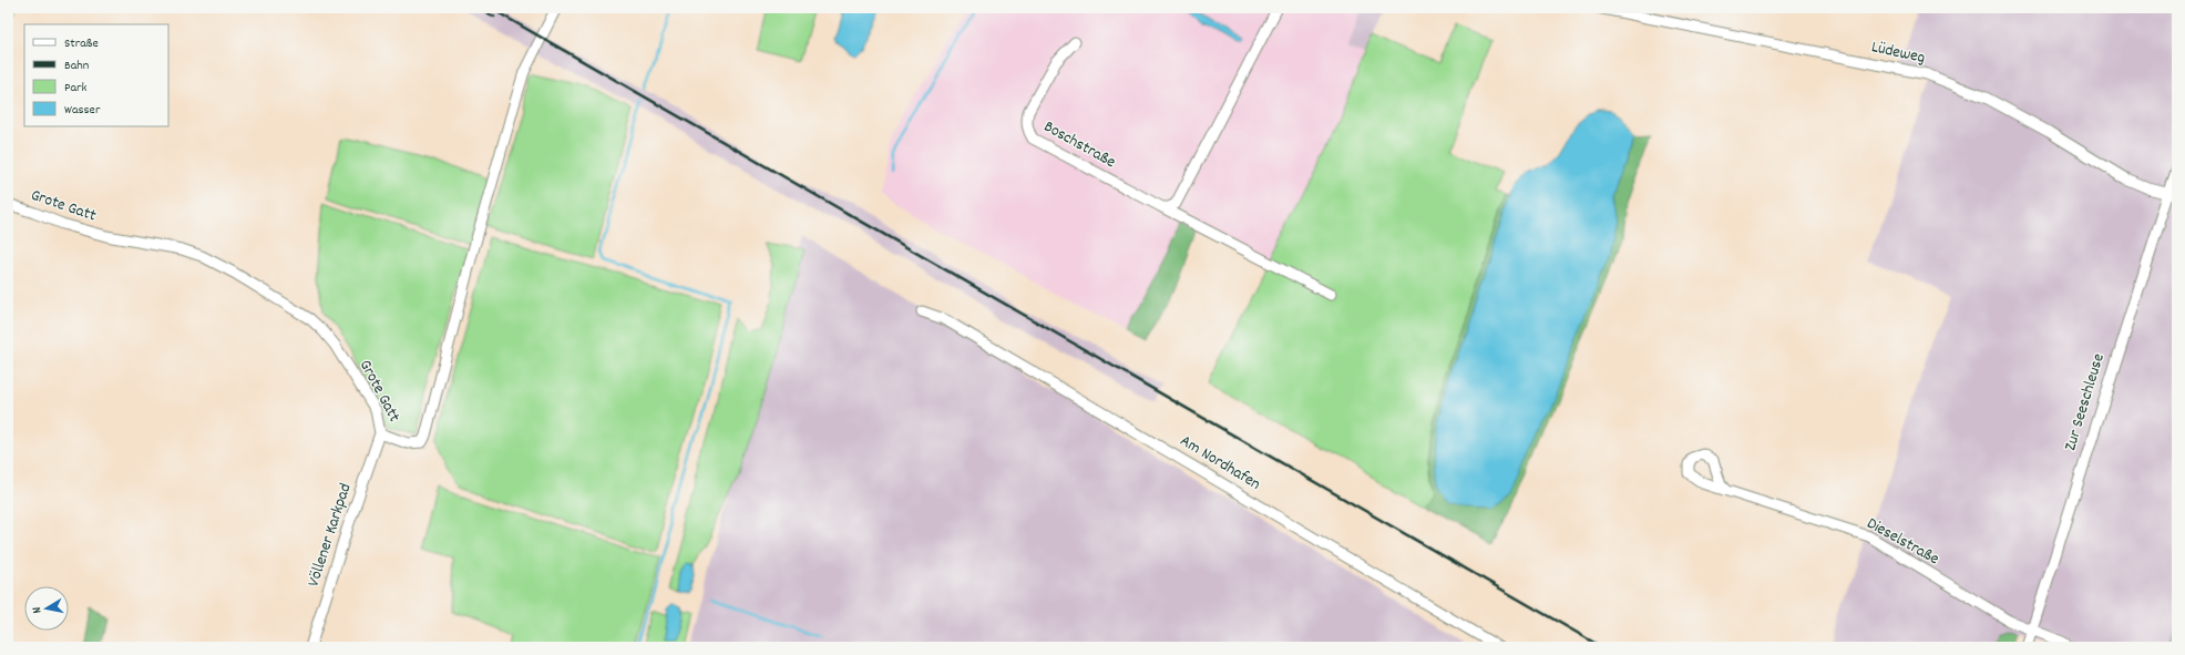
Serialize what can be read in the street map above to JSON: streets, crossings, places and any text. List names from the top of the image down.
{
  "streets": {
    "street": [
      "Lüdeweg",
      "Boschstraße",
      "Grote Gatt",
      "Zur Seeschleuse",
      "Am Nordhafen",
      "Völlener Karkpad",
      "Dieselstraße"
    ]
  },
  "crossings": [
    ["Lüdeweg", "Zur Seeschleuse"],
    ["Grote Gatt", "Völlener Karkpad"],
    ["Zur Seeschleuse", "Dieselstraße"]
  ],
  "legend": [
    "Straße",
    "Bahn",
    "Park",
    "Wasser"
  ],
  "north": "left"
}
